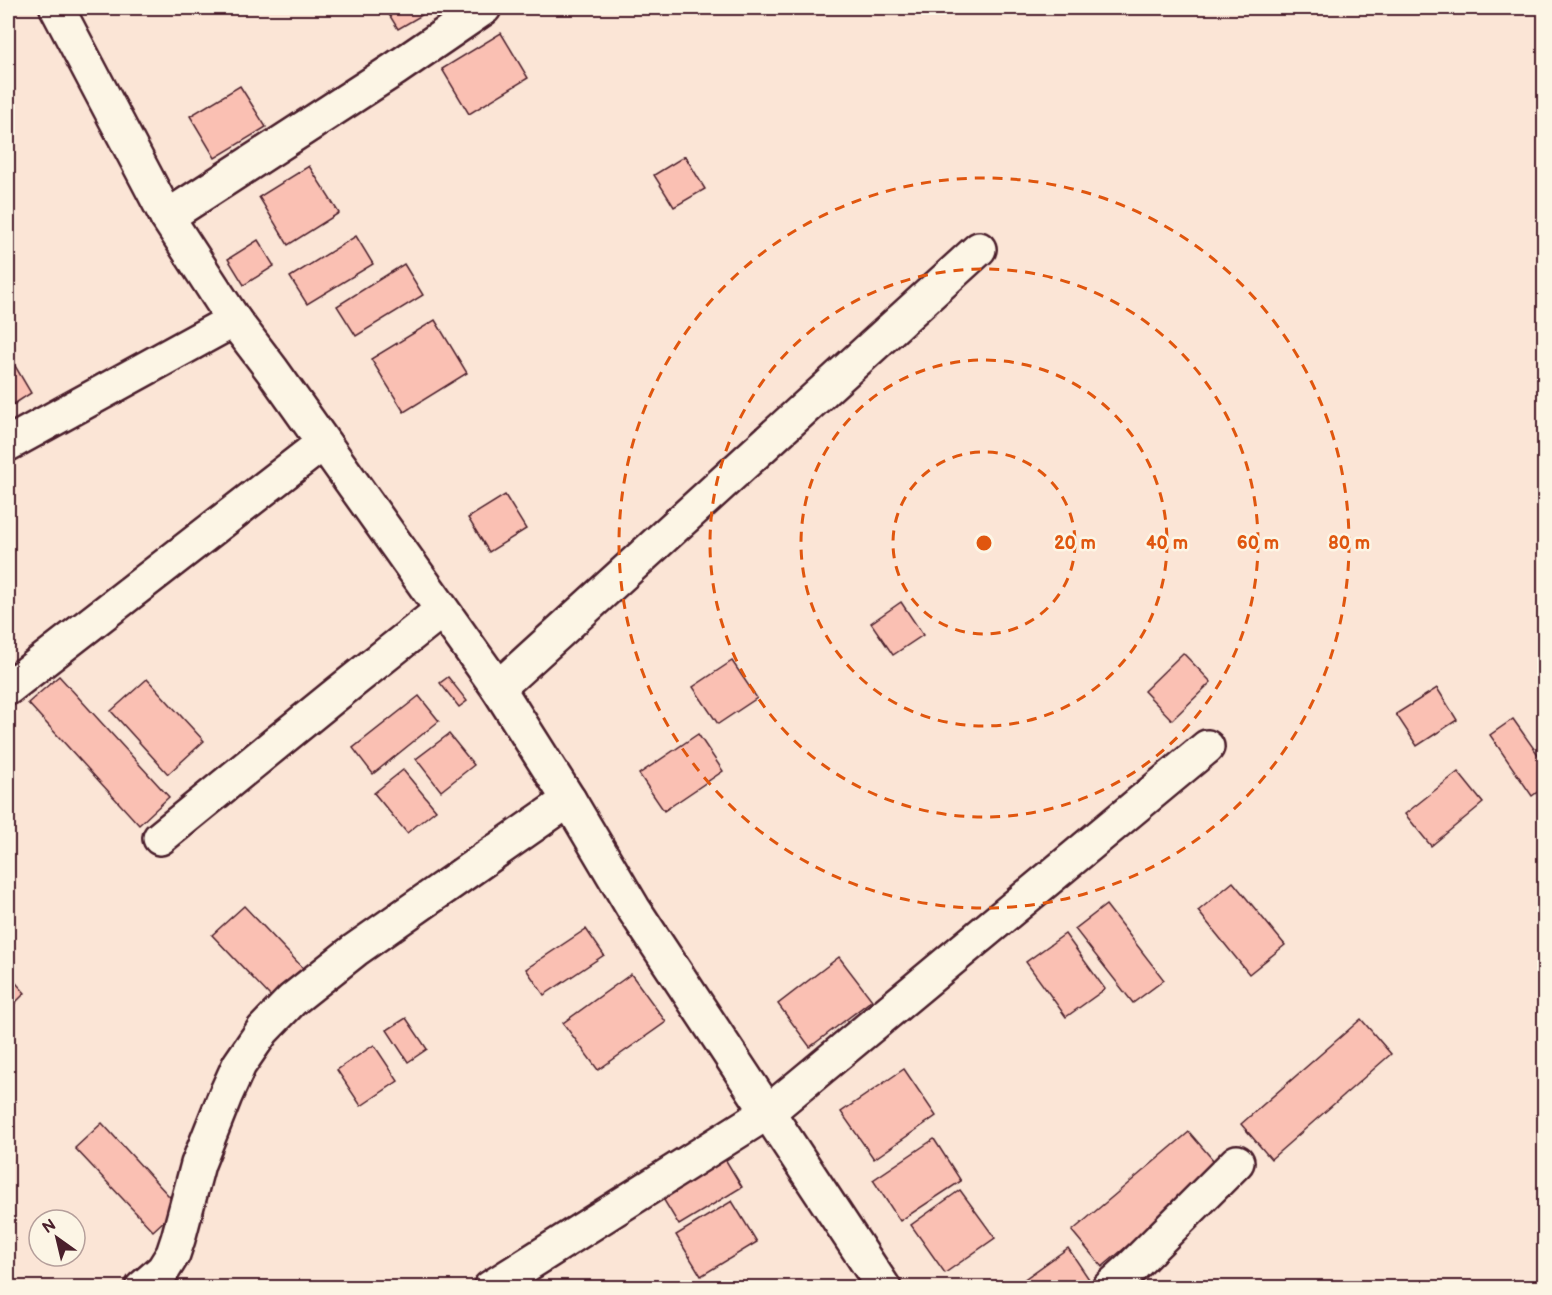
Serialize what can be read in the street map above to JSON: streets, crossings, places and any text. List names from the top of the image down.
{
  "north": "top left",
  "rings": [
    "20 m",
    "40 m",
    "60 m",
    "80 m"
  ]
}
